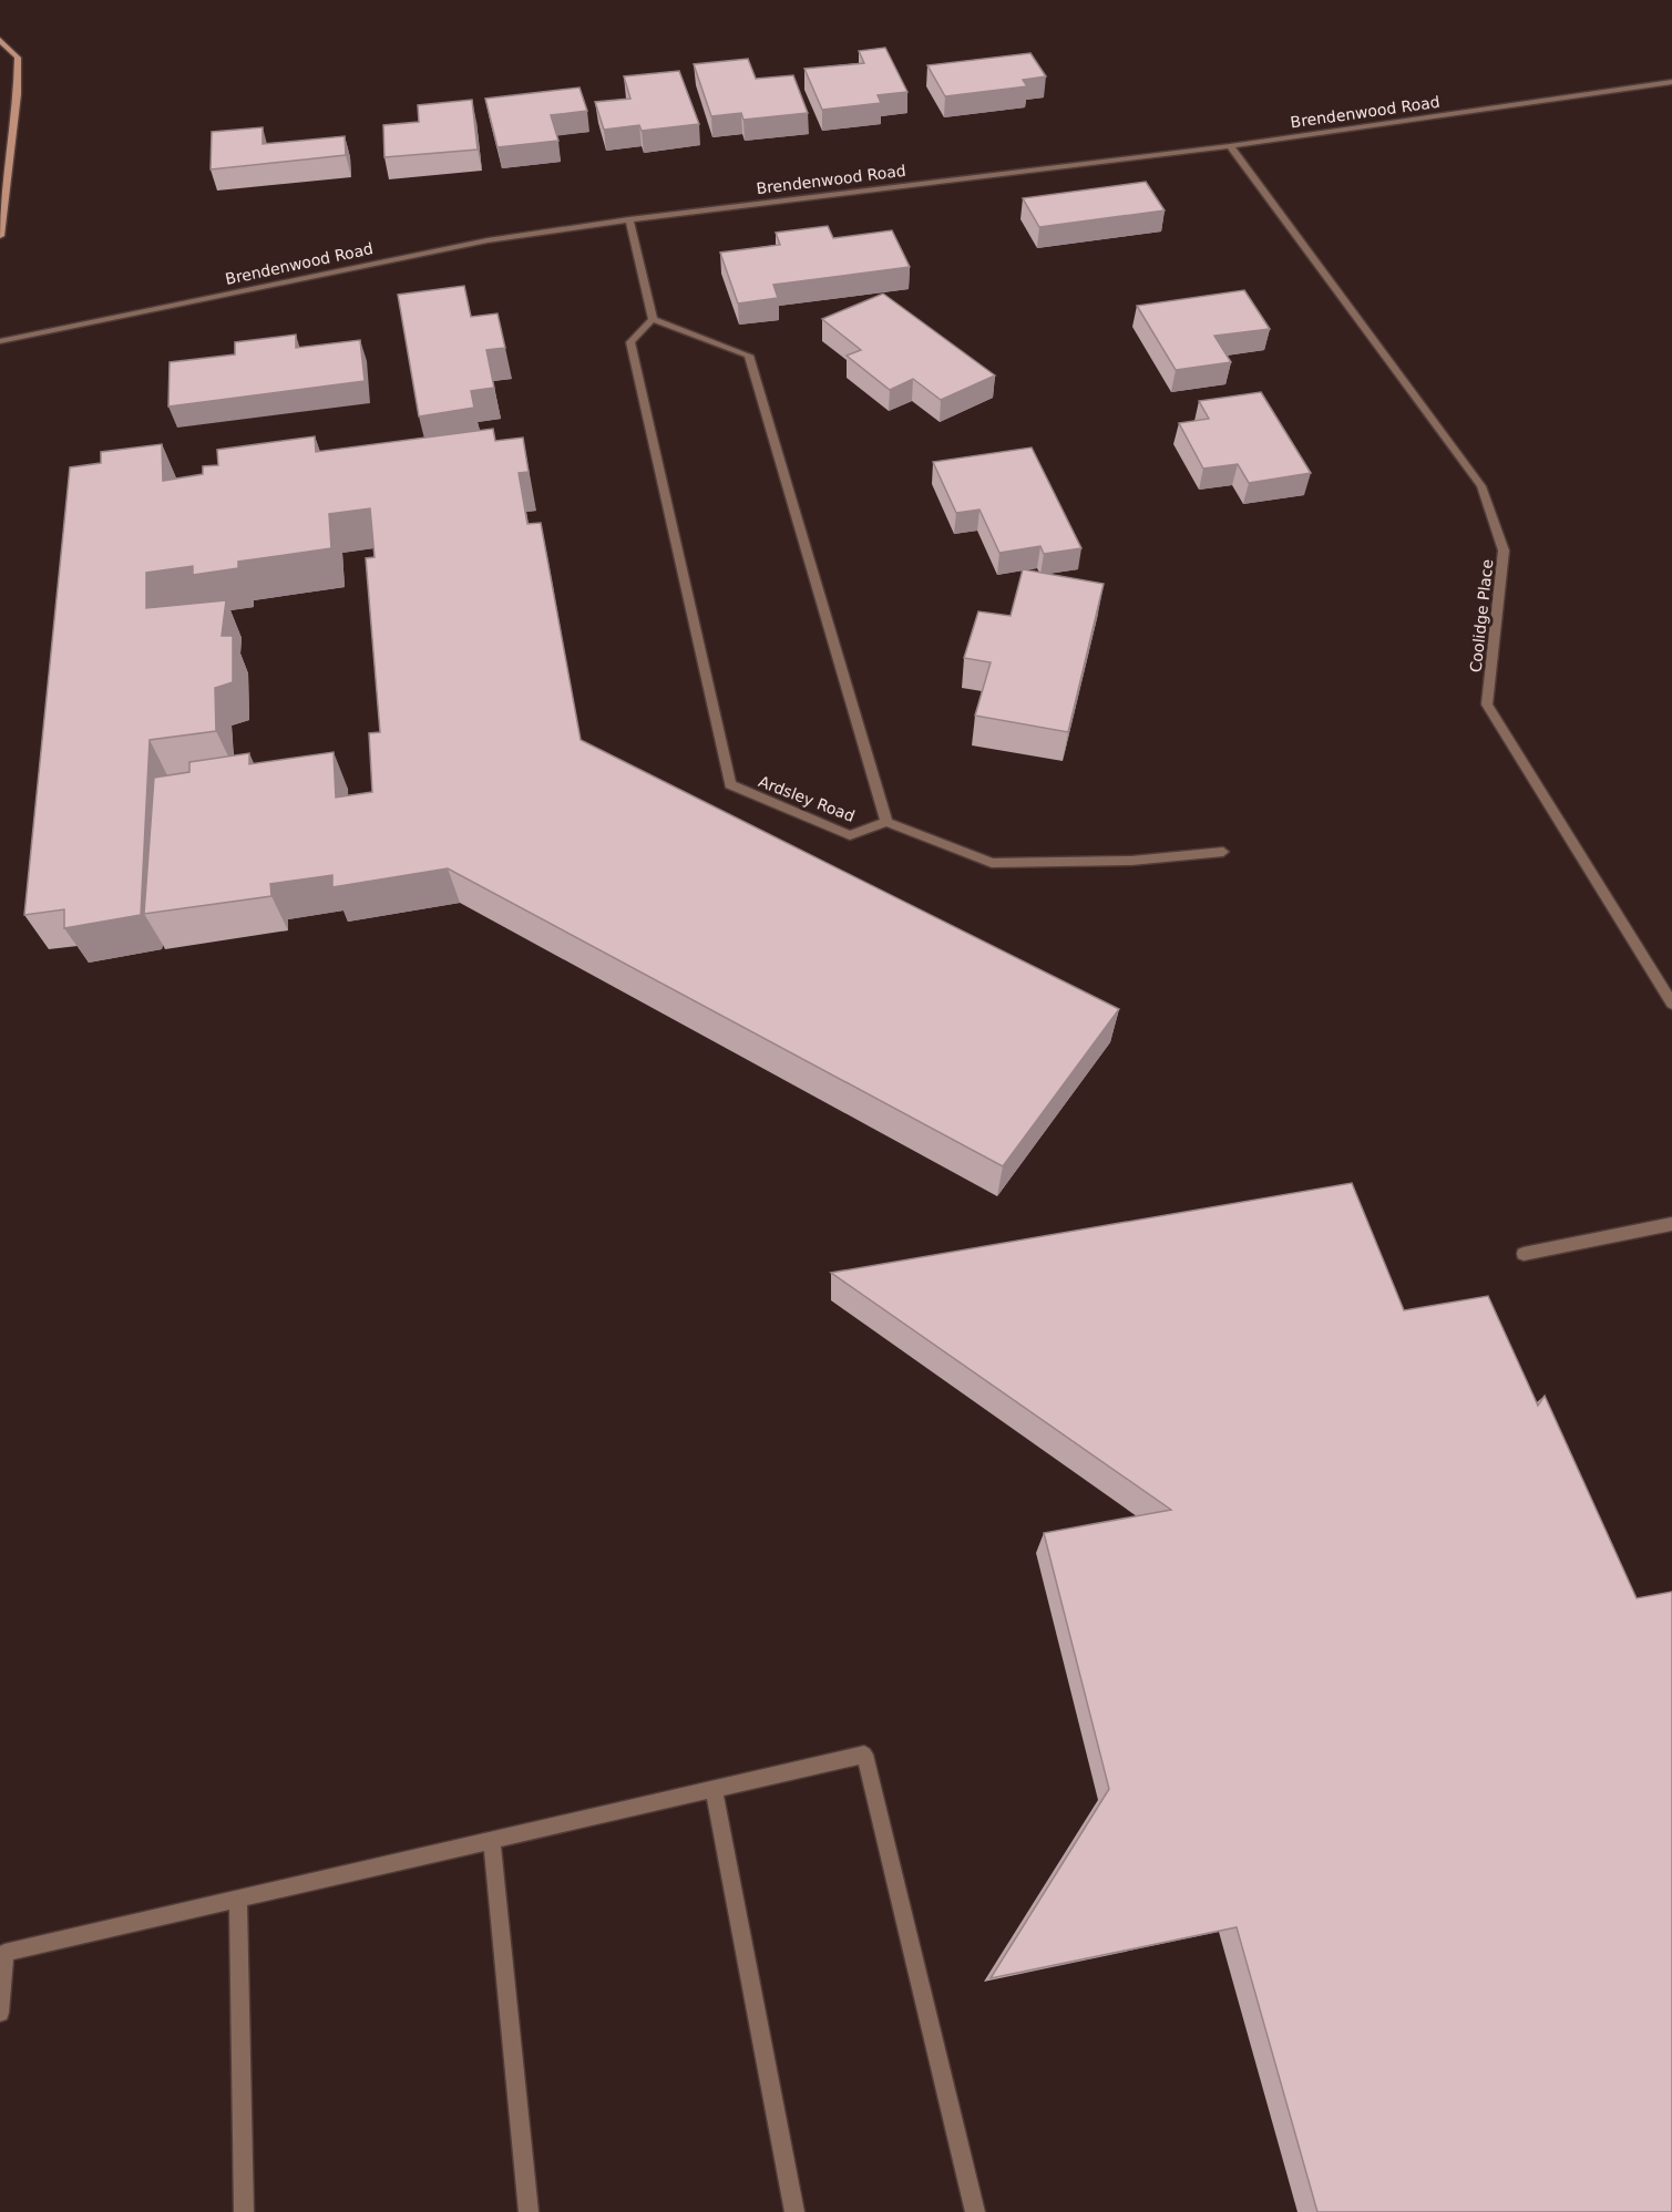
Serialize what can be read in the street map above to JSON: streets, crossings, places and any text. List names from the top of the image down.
{
  "streets": {
    "street": ["Brendenwood Road", "Coolidge Place", "Ardsley Road"]
  },
  "crossings": [
    ["Brendenwood Road", "Coolidge Place"]
  ]
}
